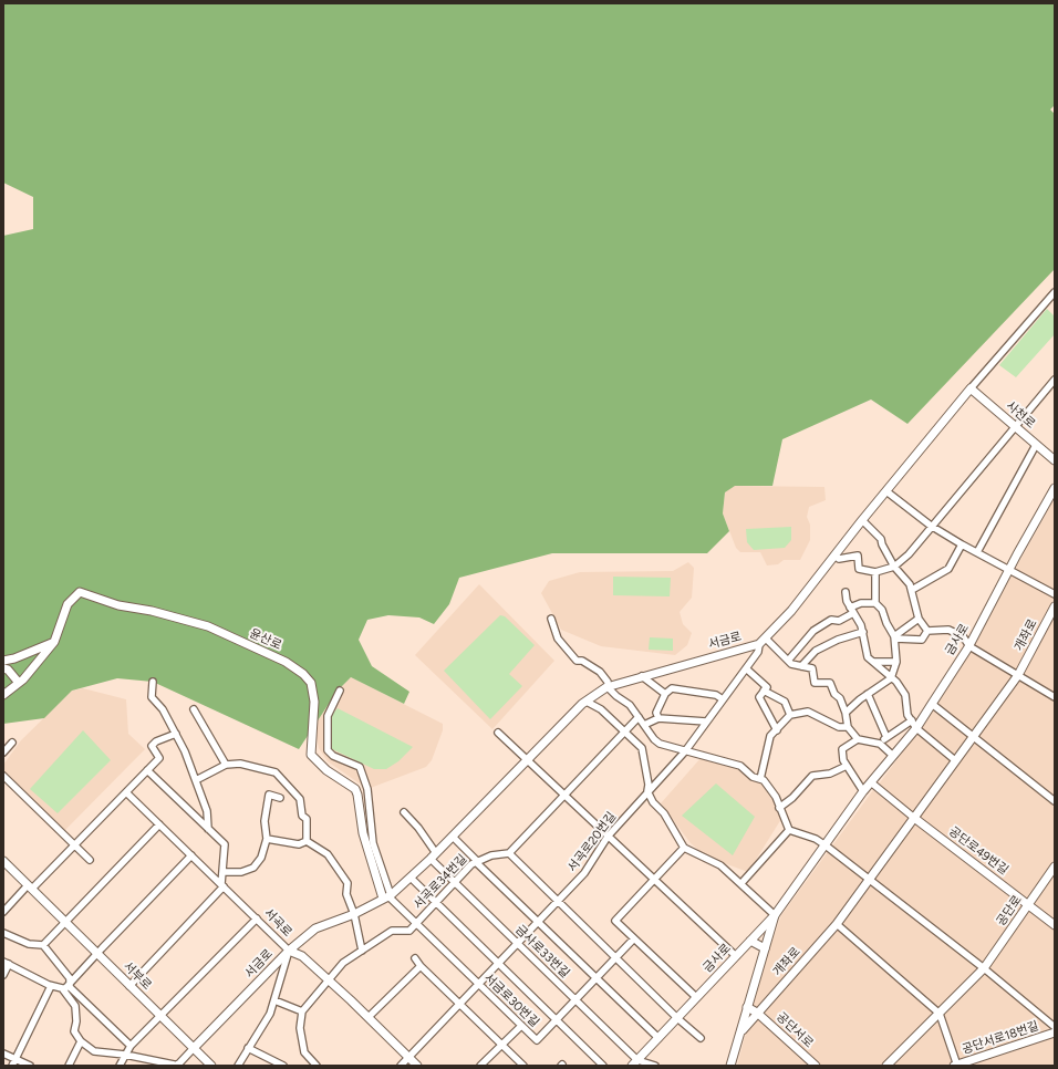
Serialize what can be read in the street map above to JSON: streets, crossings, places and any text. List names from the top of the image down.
{
  "streets": {
    "street": [
      "사천로",
      "개좌로",
      "윤산로",
      "금사로",
      "서금로",
      "서곡로20번길",
      "공단로49번길",
      "서곡로34번길",
      "공단로",
      "서곡로",
      "금사로33번길",
      "서부로",
      "서금로30번길",
      "공단서로",
      "공단서로18번길"
    ]
  },
  "crossings": [
    ["개좌로", "금사로"],
    ["개좌로", "공단로49번길"],
    ["개좌로", "공단서로"],
    ["윤산로", "서금로"],
    ["윤산로", "서금로30번길"],
    ["금사로", "금사로33번길"],
    ["금사로", "공단서로"],
    ["서금로", "서곡로20번길"],
    ["서금로", "서곡로"],
    ["서금로", "금사로33번길"],
    ["서금로", "서부로"],
    ["서금로", "서금로30번길"],
    ["서곡로20번길", "서곡로"],
    ["서곡로20번길", "금사로33번길"],
    ["서곡로20번길", "서금로30번길"],
    ["공단로49번길", "공단로"],
    ["서곡로34번길", "서곡로"],
    ["서곡로34번길", "금사로33번길"],
    ["서곡로34번길", "서금로30번길"],
    ["금사로33번길", "서금로30번길"]
  ]
}
